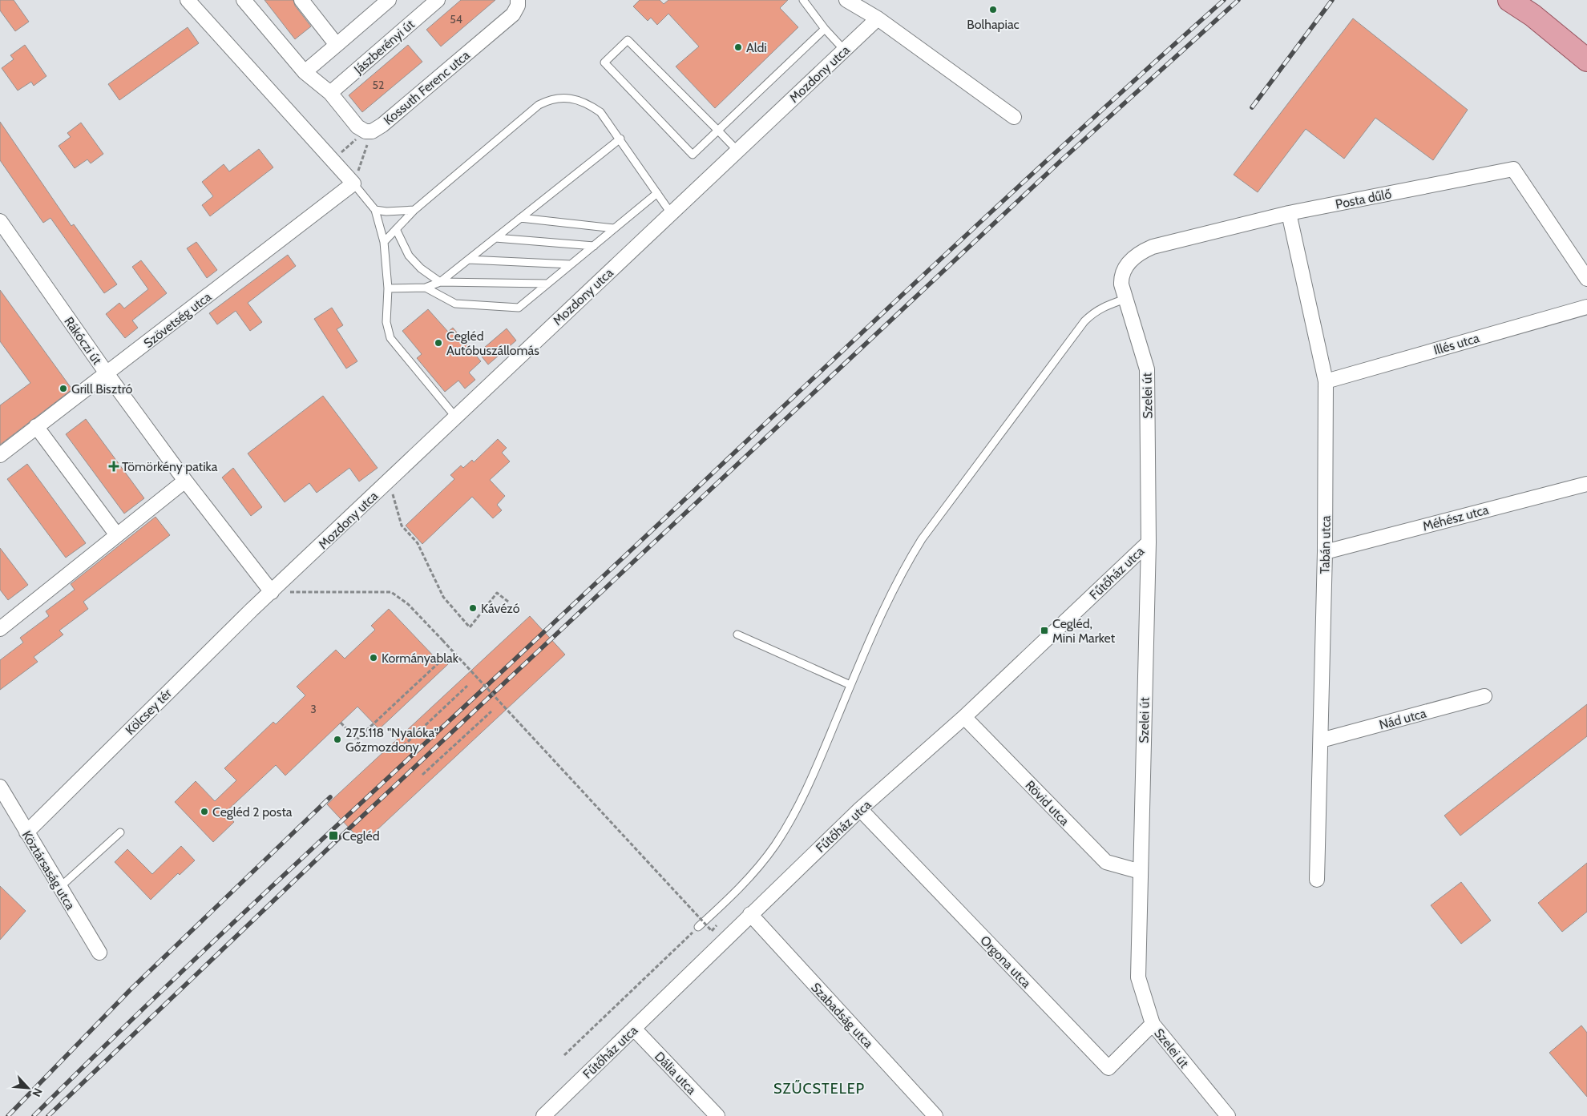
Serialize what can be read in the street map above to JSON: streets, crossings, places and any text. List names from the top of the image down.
{
  "streets": {
    "street": [
      "Jászberényi út",
      "Mozdony utca",
      "Kossuth Ferenc utca",
      "Posta dűlő",
      "Szövetség utca",
      "Rákóczi út",
      "Illés utca",
      "Szelei út",
      "Méhész utca",
      "Tabán utca",
      "Fűtőház utca",
      "Kölcsey tér",
      "Nád utca",
      "Rövid utca",
      "Köztársaság utca",
      "Orgona utca",
      "Szabadság utca",
      "Dália utca"
    ]
  },
  "crossings": [
    ["Mozdony utca", "Rákóczi út"],
    ["Mozdony utca", "Kölcsey tér"],
    ["Posta dűlő", "Szelei út"],
    ["Posta dűlő", "Tabán utca"],
    ["Szövetség utca", "Rákóczi út"],
    ["Rákóczi út", "Kölcsey tér"],
    ["Illés utca", "Tabán utca"],
    ["Szelei út", "Fűtőház utca"],
    ["Szelei út", "Rövid utca"],
    ["Szelei út", "Orgona utca"],
    ["Méhész utca", "Tabán utca"],
    ["Tabán utca", "Nád utca"],
    ["Fűtőház utca", "Rövid utca"],
    ["Fűtőház utca", "Orgona utca"],
    ["Fűtőház utca", "Szabadság utca"],
    ["Fűtőház utca", "Dália utca"],
    ["Kölcsey tér", "Köztársaság utca"]
  ],
  "districts": ["SZŰCSTELEP"],
  "places": {
    "other": [
      "Bolhapiac",
      "Aldi",
      "Cegléd Autóbuszállomás",
      "Grill Bisztró",
      "Kávézó",
      "Kormányablak",
      "275.118 \"Nyalóka\" Gőzmozdony",
      "Cegléd 2 posta"
    ],
    "health": ["Tömörkény patika"],
    "transit": ["Cegléd, Mini Market", "Cegléd"]
  },
  "house_numbers": ["54", "52", "3"],
  "north": "bottom right"
}
